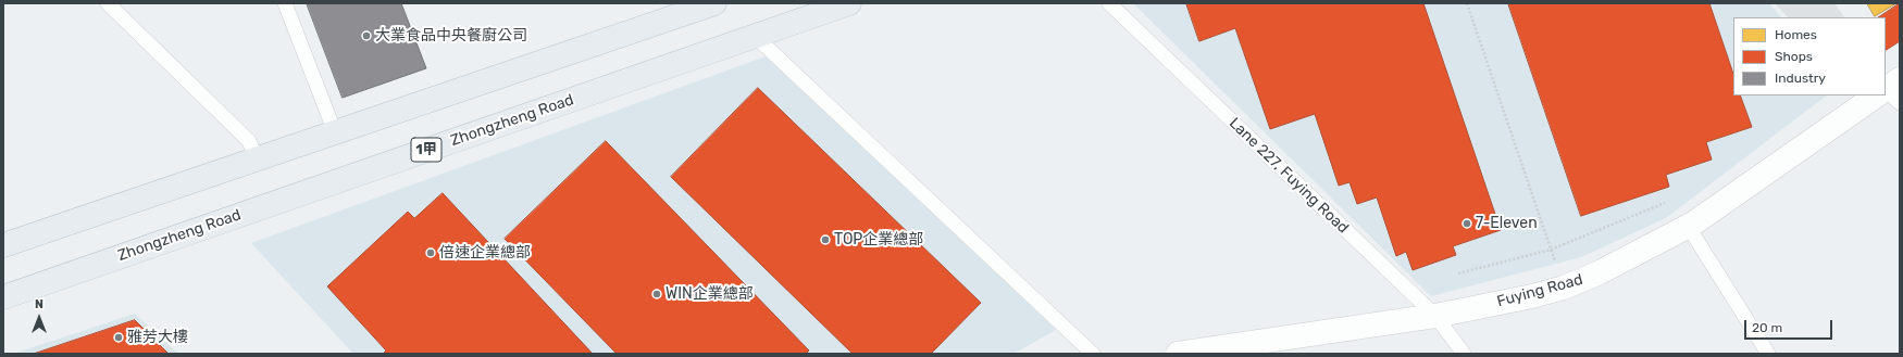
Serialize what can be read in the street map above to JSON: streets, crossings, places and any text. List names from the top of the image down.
{
  "streets": {
    "main road": ["Zhongzheng Road", "1甲"],
    "street": ["Fuying Road"],
    "lane": ["Lane 227, Fuying Road"]
  },
  "crossings": [
    ["Lane 227, Fuying Road", "Fuying Road"]
  ],
  "places": [
    "大業食品中央餐廚公司",
    "7-Eleven",
    "TOP企業總部",
    "倍速企業總部",
    "WIN企業總部",
    "雅芳大樓"
  ],
  "legend": ["Homes", "Shops", "Industry"],
  "scale_bar": "20 m",
  "north": "top"
}
